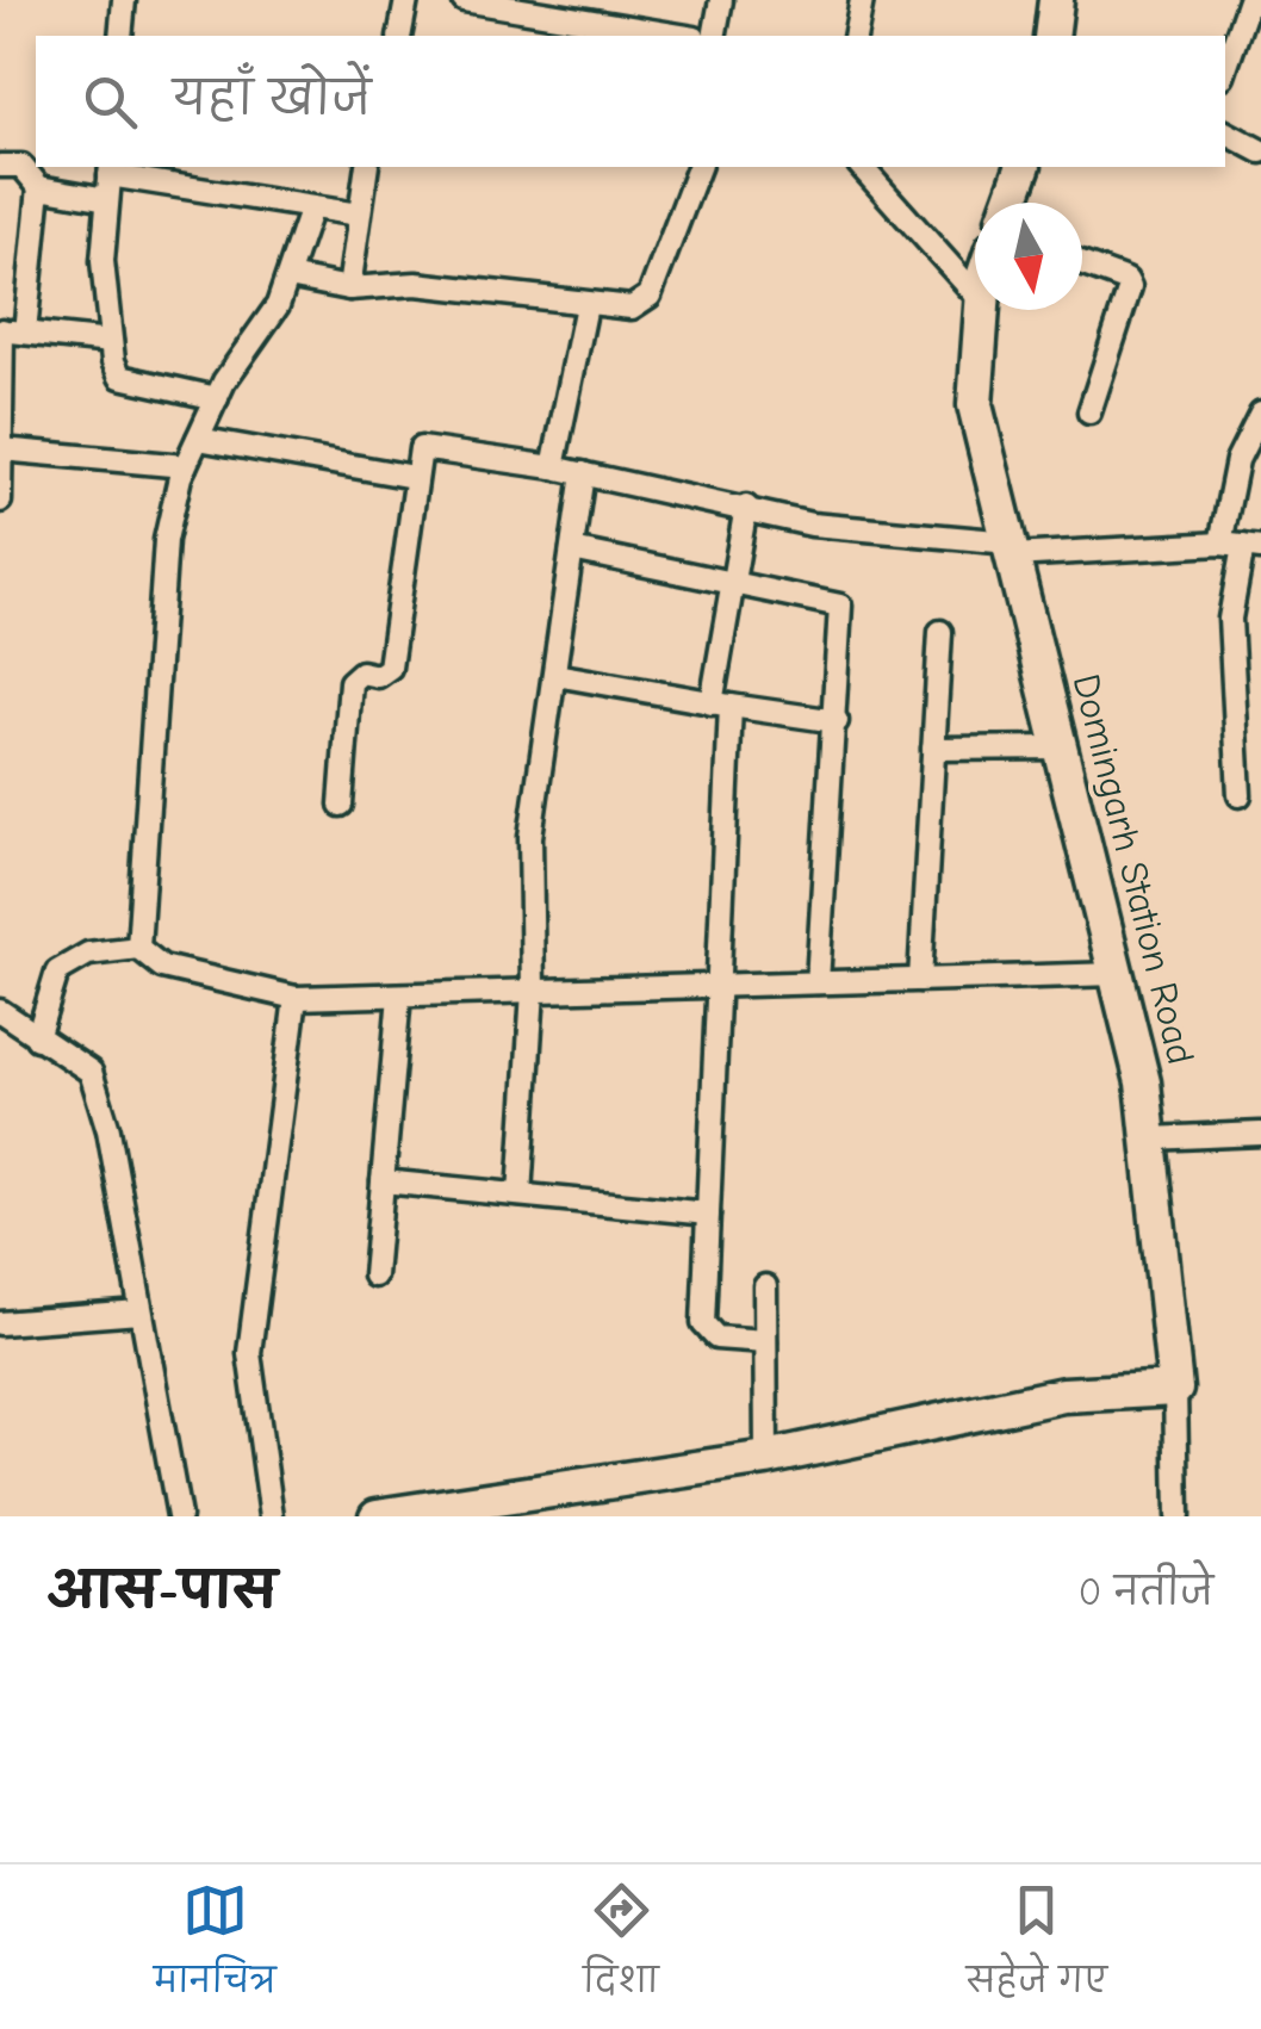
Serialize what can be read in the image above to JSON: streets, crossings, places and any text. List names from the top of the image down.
{
  "streets": {
    "street": ["Domingarh Station Road"]
  },
  "north": "bottom",
  "page": {
    "search": "यहाँ खोजें",
    "heading": ["आस-पास", "0 नतीजे"],
    "nav": ["मानचित्र", "दिशा", "सहेजे गए"]
  }
}
